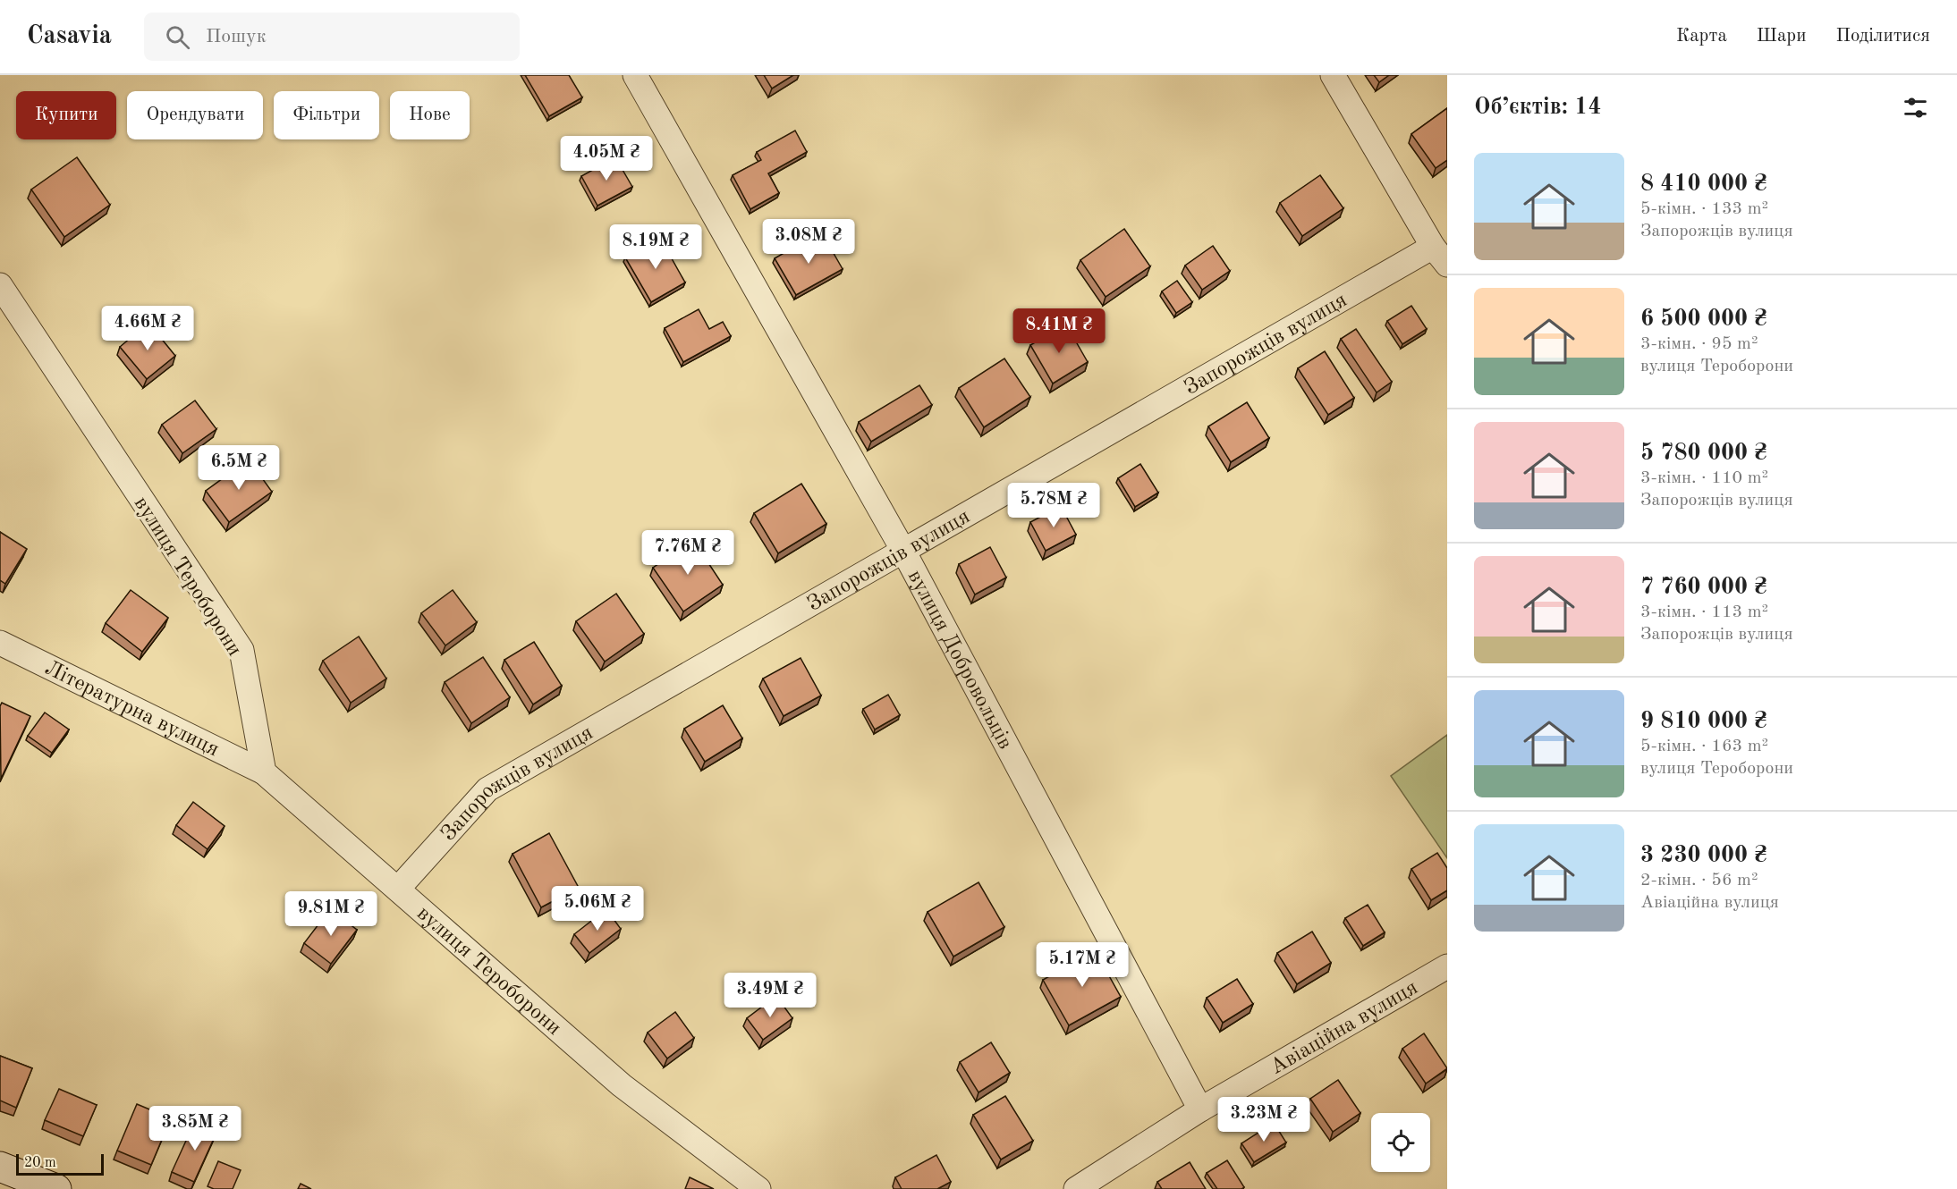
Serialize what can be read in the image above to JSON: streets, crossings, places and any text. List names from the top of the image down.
{
  "streets": {
    "street": [
      "Запорожців вулиця",
      "вулиця Тероборони",
      "вулиця Добровольців",
      "Літературна вулиця",
      "Авіаційна вулиця"
    ]
  },
  "crossings": [
    ["Запорожців вулиця", "вулиця Тероборони"],
    ["Запорожців вулиця", "вулиця Добровольців"],
    ["вулиця Тероборони", "Літературна вулиця"],
    ["вулиця Добровольців", "Авіаційна вулиця"]
  ],
  "scale_bar": "20 m",
  "page": {
    "header": "Casavia",
    "search": "Пошук",
    "nav": ["Карта", "Шари", "Поділитися"],
    "heading": "Об’єктів: 14",
    "chip": [
      "Купити",
      "Орендувати",
      "Фільтри",
      "Нове"
    ],
    "price": [
      "4.05M ₴",
      "3.08M ₴",
      "8.19M ₴",
      "4.66M ₴",
      "8.41M ₴",
      "6.5M ₴",
      "5.78M ₴",
      "7.76M ₴",
      "5.06M ₴",
      "9.81M ₴",
      "5.17M ₴",
      "3.49M ₴",
      "3.23M ₴",
      "3.85M ₴"
    ],
    "list": [
      {
        "name": "8 410 000 ₴",
        "note": "5-кімн. · 133 m² · Запорожців вулиця"
      },
      {
        "name": "6 500 000 ₴",
        "note": "3-кімн. · 95 m² · вулиця Тероборони"
      },
      {
        "name": "5 780 000 ₴",
        "note": "3-кімн. · 110 m² · Запорожців вулиця"
      },
      {
        "name": "7 760 000 ₴",
        "note": "3-кімн. · 113 m² · Запорожців вулиця"
      },
      {
        "name": "9 810 000 ₴",
        "note": "5-кімн. · 163 m² · вулиця Тероборони"
      },
      {
        "name": "3 230 000 ₴",
        "note": "2-кімн. · 56 m² · Авіаційна вулиця"
      }
    ],
    "scale": "20 m"
  }
}
